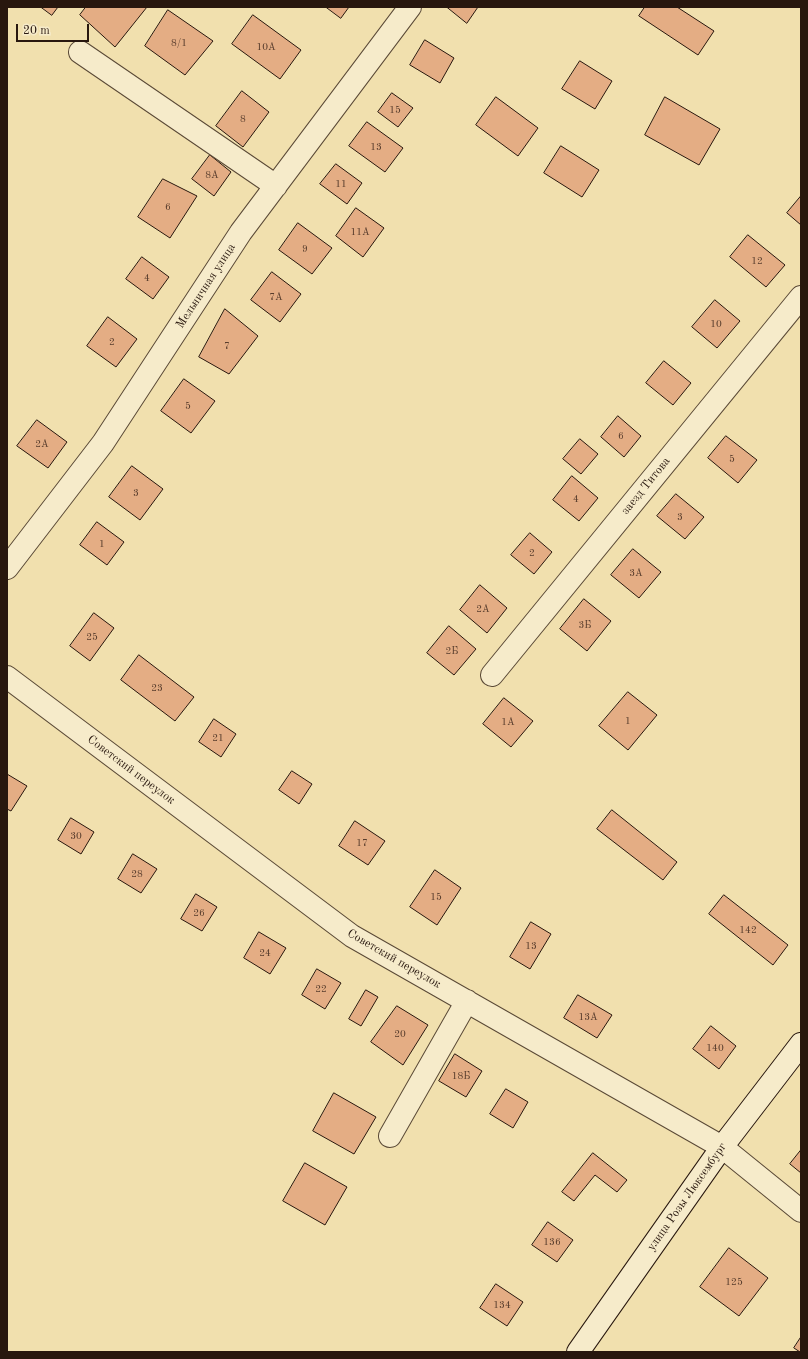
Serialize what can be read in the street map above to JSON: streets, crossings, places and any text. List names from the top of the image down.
{
  "streets": {
    "street": [
      "Мельничная улица",
      "заезд Титова",
      "Советский переулок",
      "улица Розы Люксембург"
    ]
  },
  "crossings": [
    ["Советский переулок", "улица Розы Люксембург"]
  ],
  "house_numbers": [
    "8/1",
    "10А",
    "15",
    "8",
    "13",
    "8А",
    "11",
    "6",
    "11А",
    "9",
    "12",
    "4",
    "7А",
    "10",
    "2",
    "7",
    "5",
    "6",
    "2А",
    "5",
    "3",
    "4",
    "3",
    "1",
    "2",
    "3А",
    "2А",
    "3Б",
    "25",
    "2Б",
    "23",
    "1",
    "1А",
    "21",
    "30",
    "17",
    "28",
    "15",
    "26",
    "142",
    "13",
    "24",
    "22",
    "13А",
    "20",
    "140",
    "18Б",
    "136",
    "125",
    "134"
  ],
  "scale_bar": "20 m"
}
